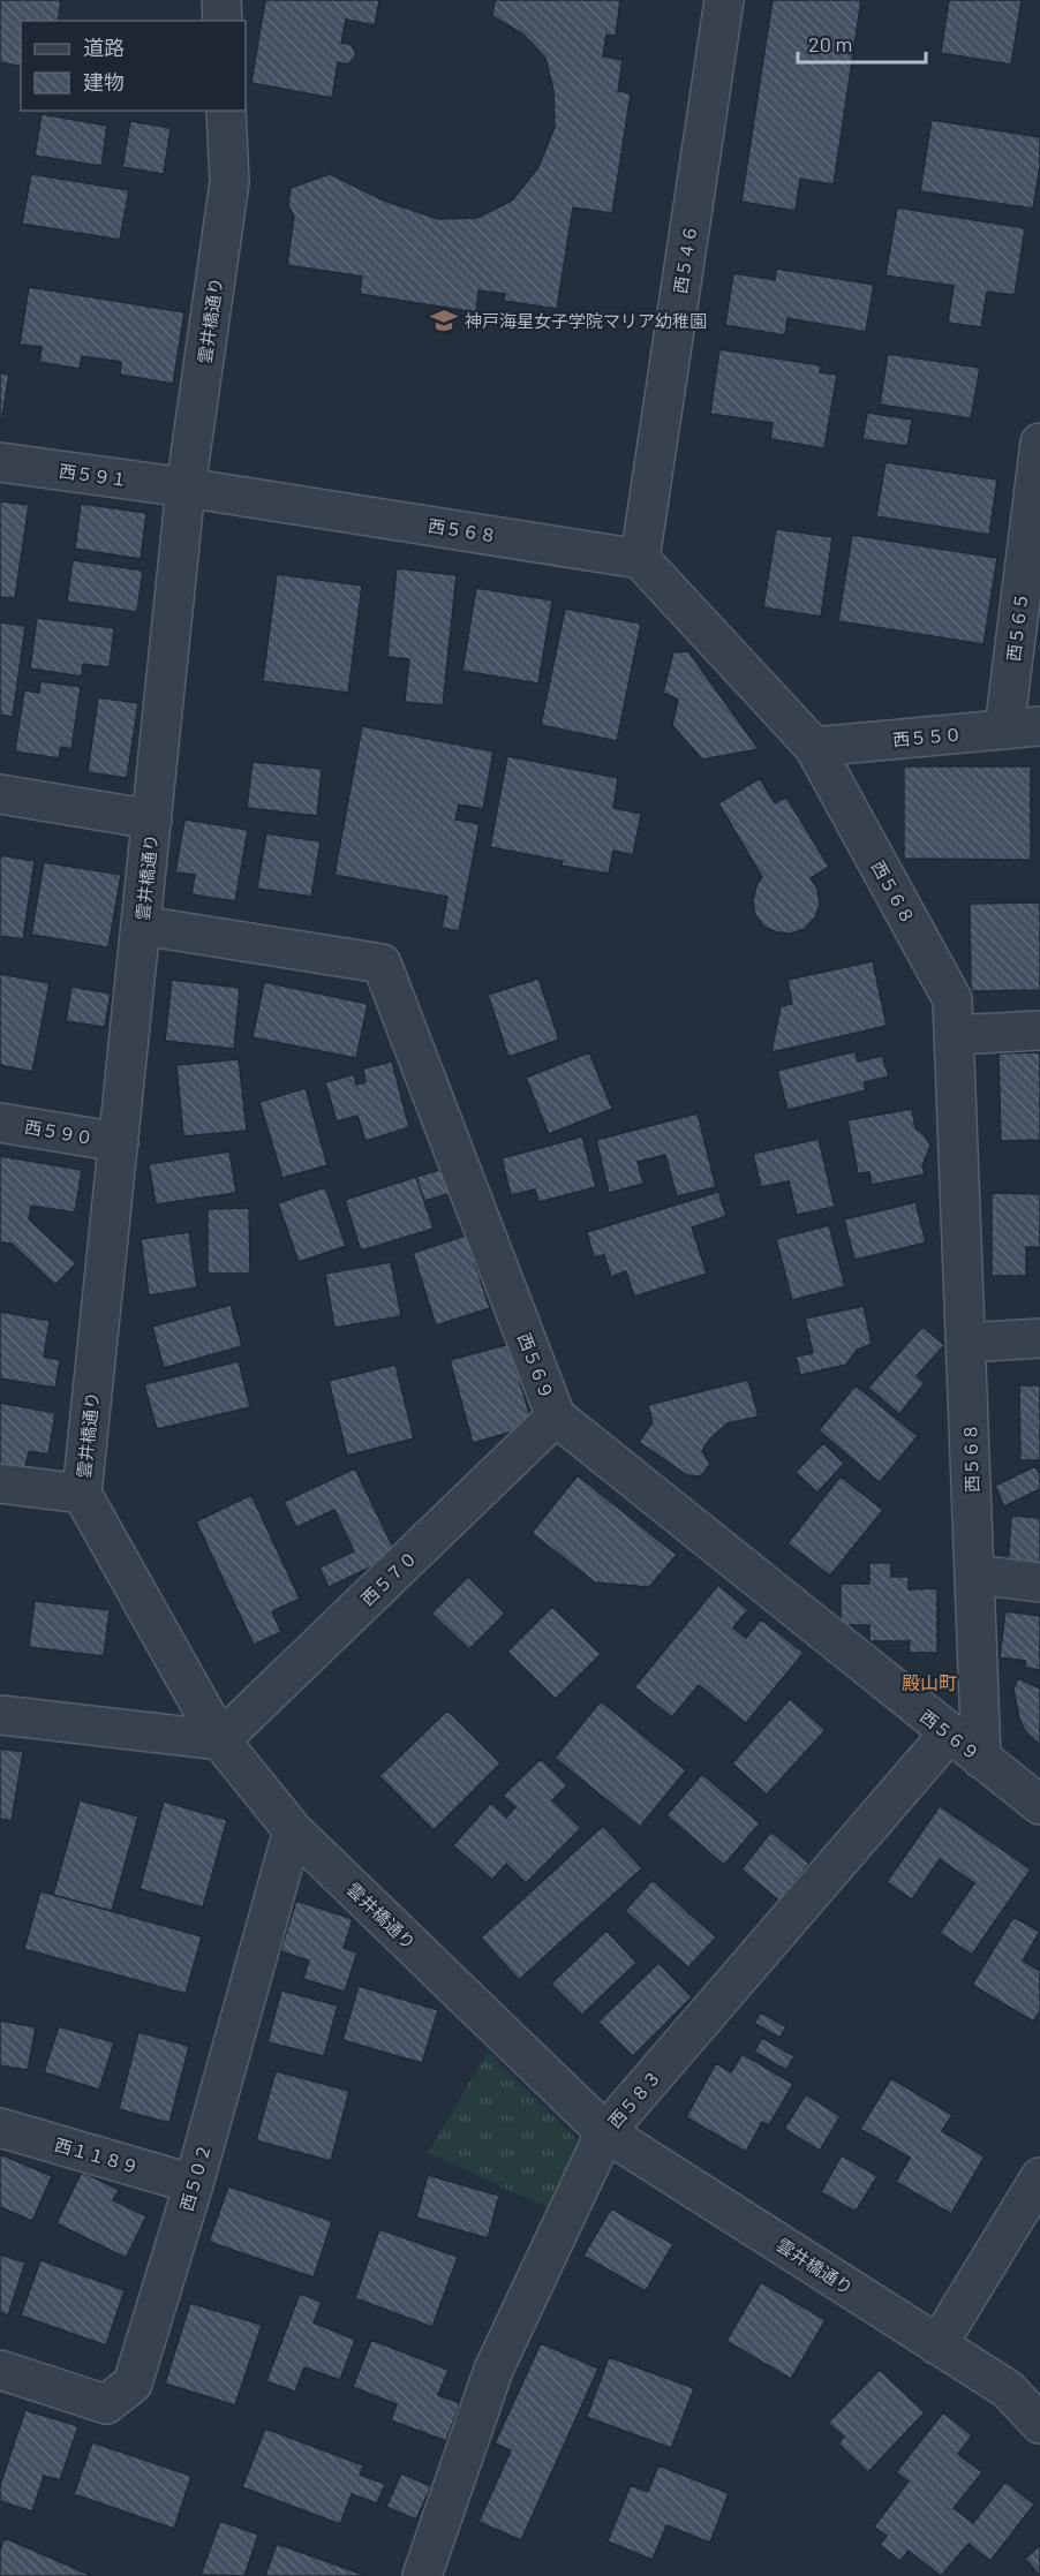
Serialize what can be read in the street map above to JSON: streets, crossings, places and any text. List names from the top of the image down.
{
  "streets": {
    "street": [
      "西５４６",
      "雲井橋通り",
      "西５９１",
      "西５６８",
      "西５６５",
      "西５５０",
      "西５９０",
      "西５６９",
      "西５７０",
      "西５８３",
      "西１１８９",
      "西５０２"
    ]
  },
  "crossings": [
    ["西５４６", "西５６８"],
    ["雲井橋通り", "西５９１"],
    ["雲井橋通り", "西５６８"],
    ["雲井橋通り", "西５９０"],
    ["雲井橋通り", "西５６９"],
    ["雲井橋通り", "西５７０"],
    ["雲井橋通り", "西５８３"],
    ["雲井橋通り", "西５０２"],
    ["西５９１", "西５６８"],
    ["西５６８", "西５５０"],
    ["西５６８", "西５６９"],
    ["西５６５", "西５５０"],
    ["西５６９", "西５７０"],
    ["西５６９", "西５８３"],
    ["西１１８９", "西５０２"]
  ],
  "districts": ["殿山町"],
  "places": {
    "school or university": ["神戸海星女子学院マリア幼稚園"]
  },
  "legend": ["道路", "建物"],
  "scale_bar": "20 m"
}
